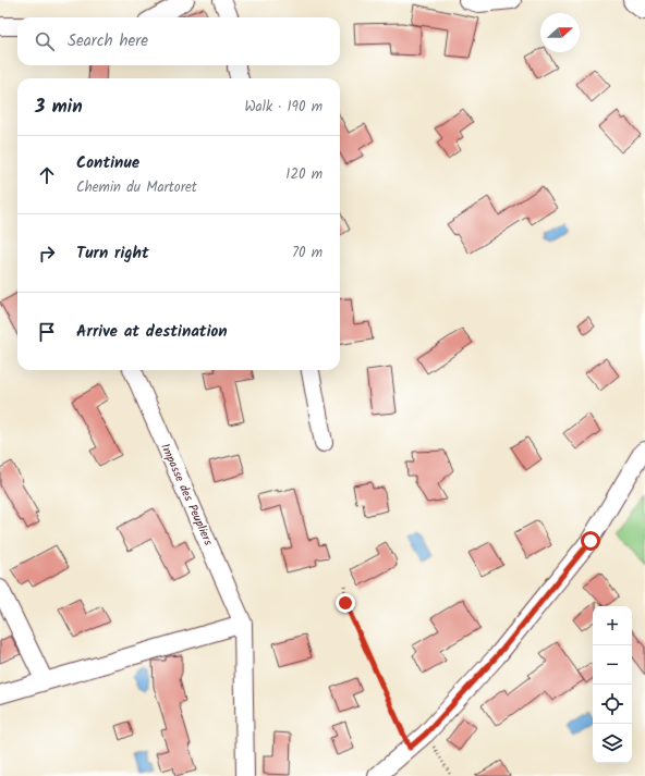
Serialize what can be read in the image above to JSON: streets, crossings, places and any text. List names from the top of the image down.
{
  "streets": {
    "street": ["Impasse des Peupliers"]
  },
  "north": "right",
  "page": {
    "search": "Search here",
    "heading": ["3 min", "Walk · 190 m"],
    "list": [
      ["Continue", "Chemin du Martoret", "120 m"],
      ["Turn right", "70 m"],
      "Arrive at destination"
    ],
    "map_buttons": ["+", "−"]
  }
}
